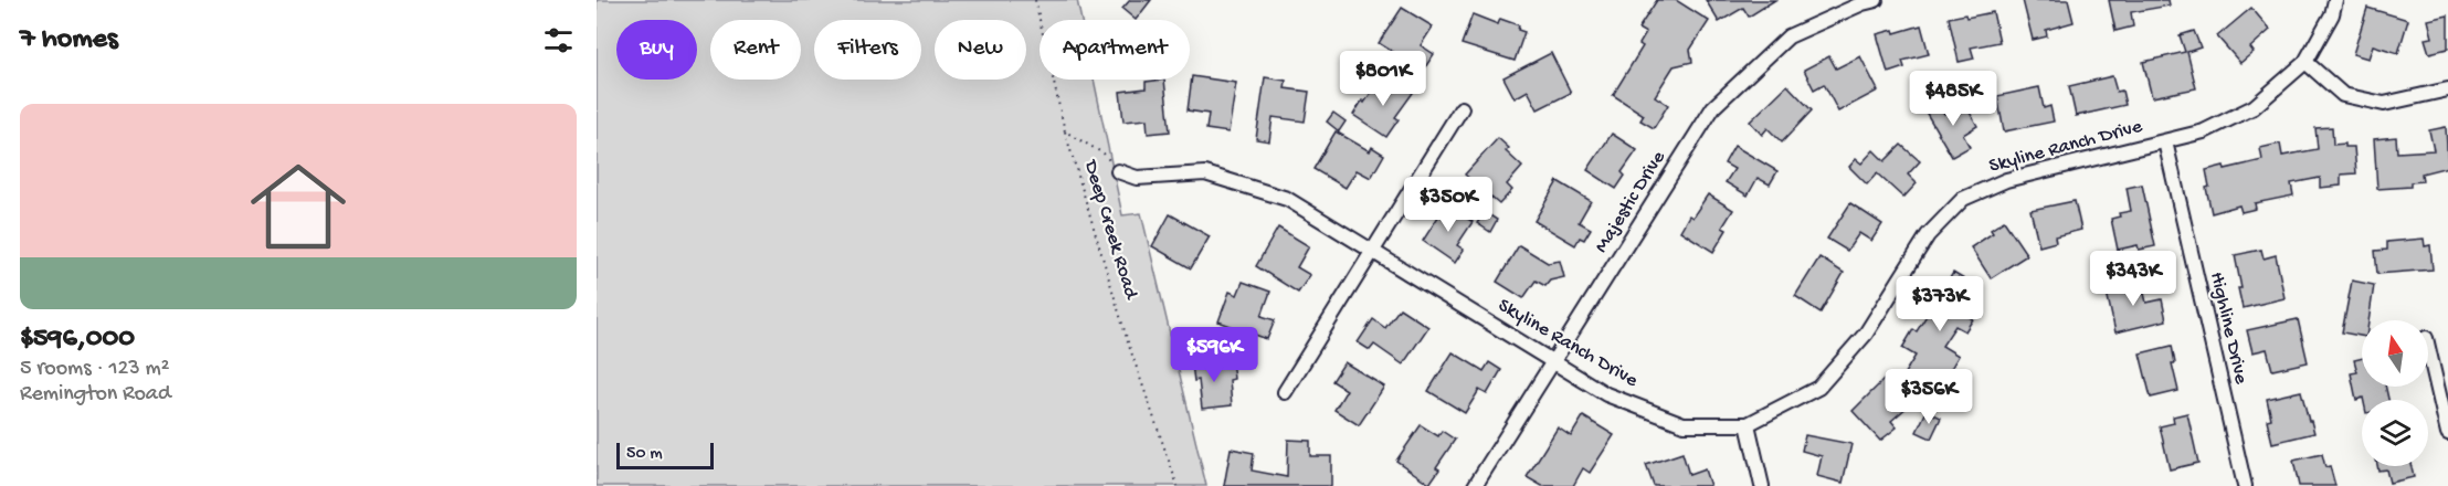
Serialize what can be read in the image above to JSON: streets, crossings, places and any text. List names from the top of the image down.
{
  "streets": {
    "street": ["Skyline Ranch Drive", "Majestic Drive", "Highline Drive"],
    "path": ["Deep Creek Road"]
  },
  "crossings": [
    ["Skyline Ranch Drive", "Majestic Drive"],
    ["Skyline Ranch Drive", "Deep Creek Road"],
    ["Skyline Ranch Drive", "Highline Drive"]
  ],
  "scale_bar": "50 m",
  "north": "top",
  "page": {
    "heading": "7 homes",
    "chip": [
      "Buy",
      "Rent",
      "Filters",
      "New",
      "Apartment"
    ],
    "price": [
      "$801K",
      "$485K",
      "$350K",
      "$343K",
      "$373K",
      "$596K",
      "$356K"
    ],
    "list": [
      {
        "name": "$596,000",
        "note": "5 rooms · 123 m² · Remington Road"
      }
    ],
    "scale": "50 m"
  }
}
